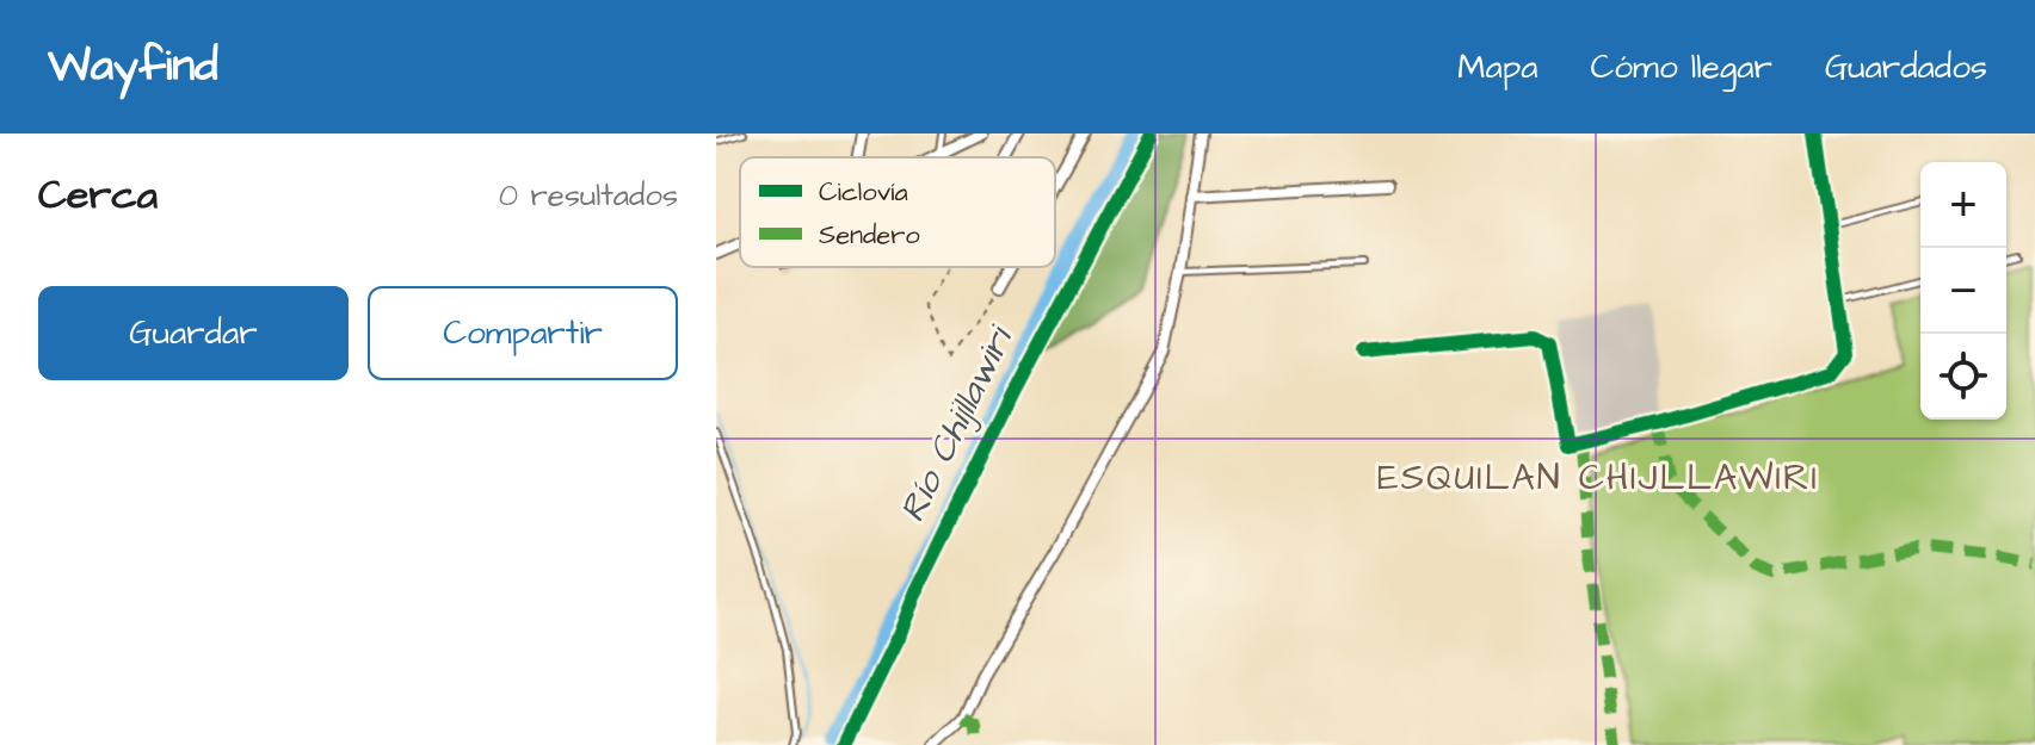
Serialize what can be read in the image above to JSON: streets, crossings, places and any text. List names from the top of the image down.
{
  "districts": ["ESQUILAN CHIJLLAWIRI"],
  "water": ["Río Chijllawiri"],
  "legend": ["Ciclovía", "Sendero"],
  "page": {
    "header": "Wayfind",
    "nav": ["Mapa", "Cómo llegar", "Guardados"],
    "heading": ["Cerca", "0 resultados"],
    "map_buttons": ["+", "−"],
    "buttons": ["Guardar", "Compartir"]
  }
}
